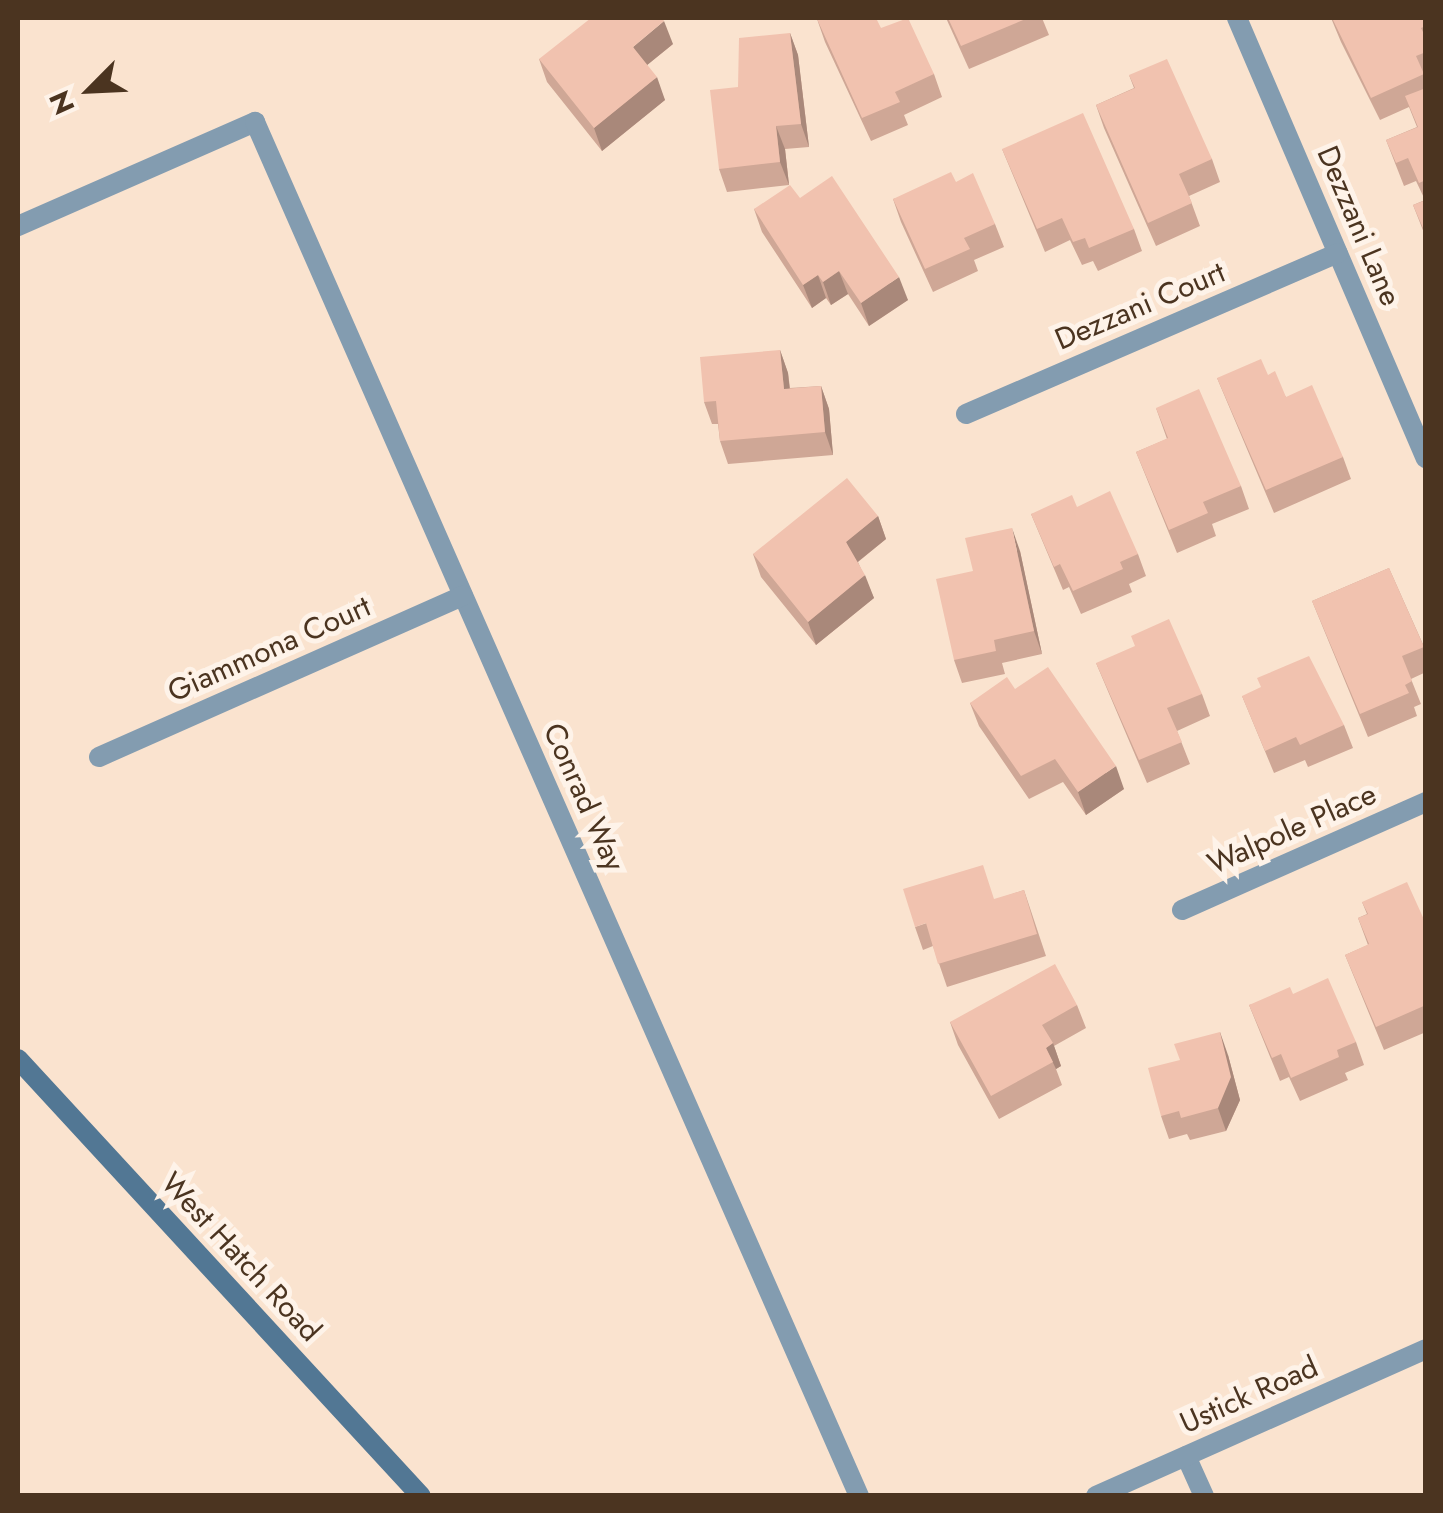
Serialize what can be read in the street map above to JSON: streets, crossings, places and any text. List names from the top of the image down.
{
  "streets": {
    "main road": ["West Hatch Road"],
    "street": [
      "Dezzani Lane",
      "Dezzani Court",
      "Giammona Court",
      "Conrad Way",
      "Walpole Place",
      "Ustick Road"
    ]
  },
  "crossings": [
    ["Dezzani Lane", "Dezzani Court"],
    ["Giammona Court", "Conrad Way"]
  ],
  "north": "bottom left"
}
